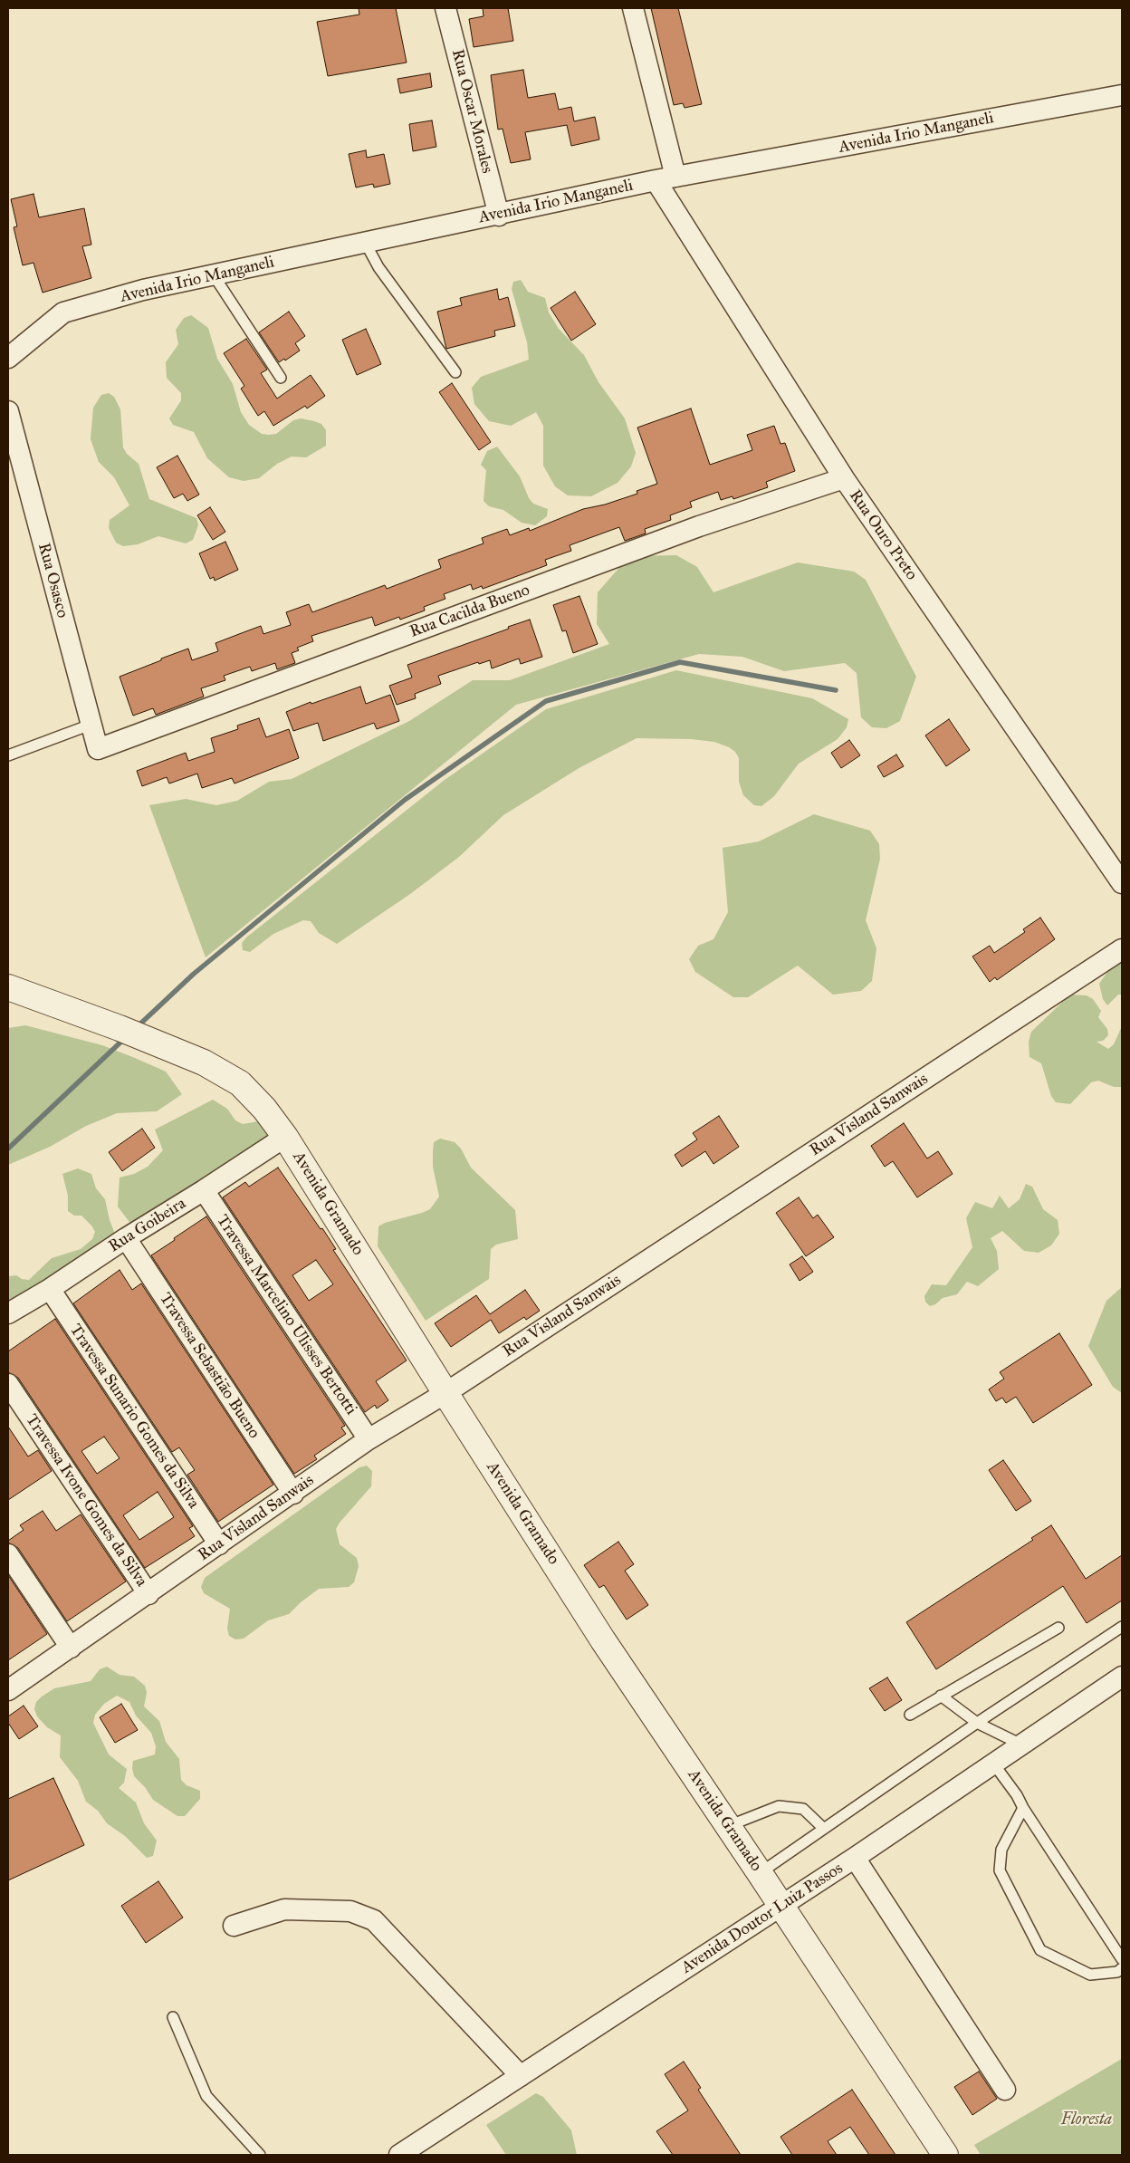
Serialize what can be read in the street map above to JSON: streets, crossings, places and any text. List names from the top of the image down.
{
  "streets": {
    "street": [
      "Rua Oscar Morales",
      "Avenida Irio Manganeli",
      "Rua Ouro Preto",
      "Rua Osasco",
      "Rua Cacilda Bueno",
      "Rua Visland Sanwais",
      "Avenida Gramado",
      "Rua Goibeira",
      "Travessa Marcelino Ulisses Bertotti",
      "Travessa Sebastião Bueno",
      "Travessa Sunario Gomes da Silva",
      "Travessa Ivone Gomes da Silva",
      "Avenida Doutor Luiz Passos"
    ]
  },
  "crossings": [
    ["Rua Oscar Morales", "Avenida Irio Manganeli"],
    ["Avenida Irio Manganeli", "Rua Ouro Preto"],
    ["Rua Ouro Preto", "Rua Cacilda Bueno"],
    ["Rua Osasco", "Rua Cacilda Bueno"],
    ["Rua Visland Sanwais", "Avenida Gramado"],
    ["Rua Visland Sanwais", "Travessa Marcelino Ulisses Bertotti"],
    ["Rua Visland Sanwais", "Travessa Sebastião Bueno"],
    ["Rua Visland Sanwais", "Travessa Sunario Gomes da Silva"],
    ["Rua Visland Sanwais", "Travessa Ivone Gomes da Silva"],
    ["Avenida Gramado", "Rua Goibeira"],
    ["Avenida Gramado", "Avenida Doutor Luiz Passos"],
    ["Rua Goibeira", "Travessa Marcelino Ulisses Bertotti"],
    ["Rua Goibeira", "Travessa Sebastião Bueno"],
    ["Rua Goibeira", "Travessa Sunario Gomes da Silva"]
  ],
  "parks": ["Floresta"]
}
